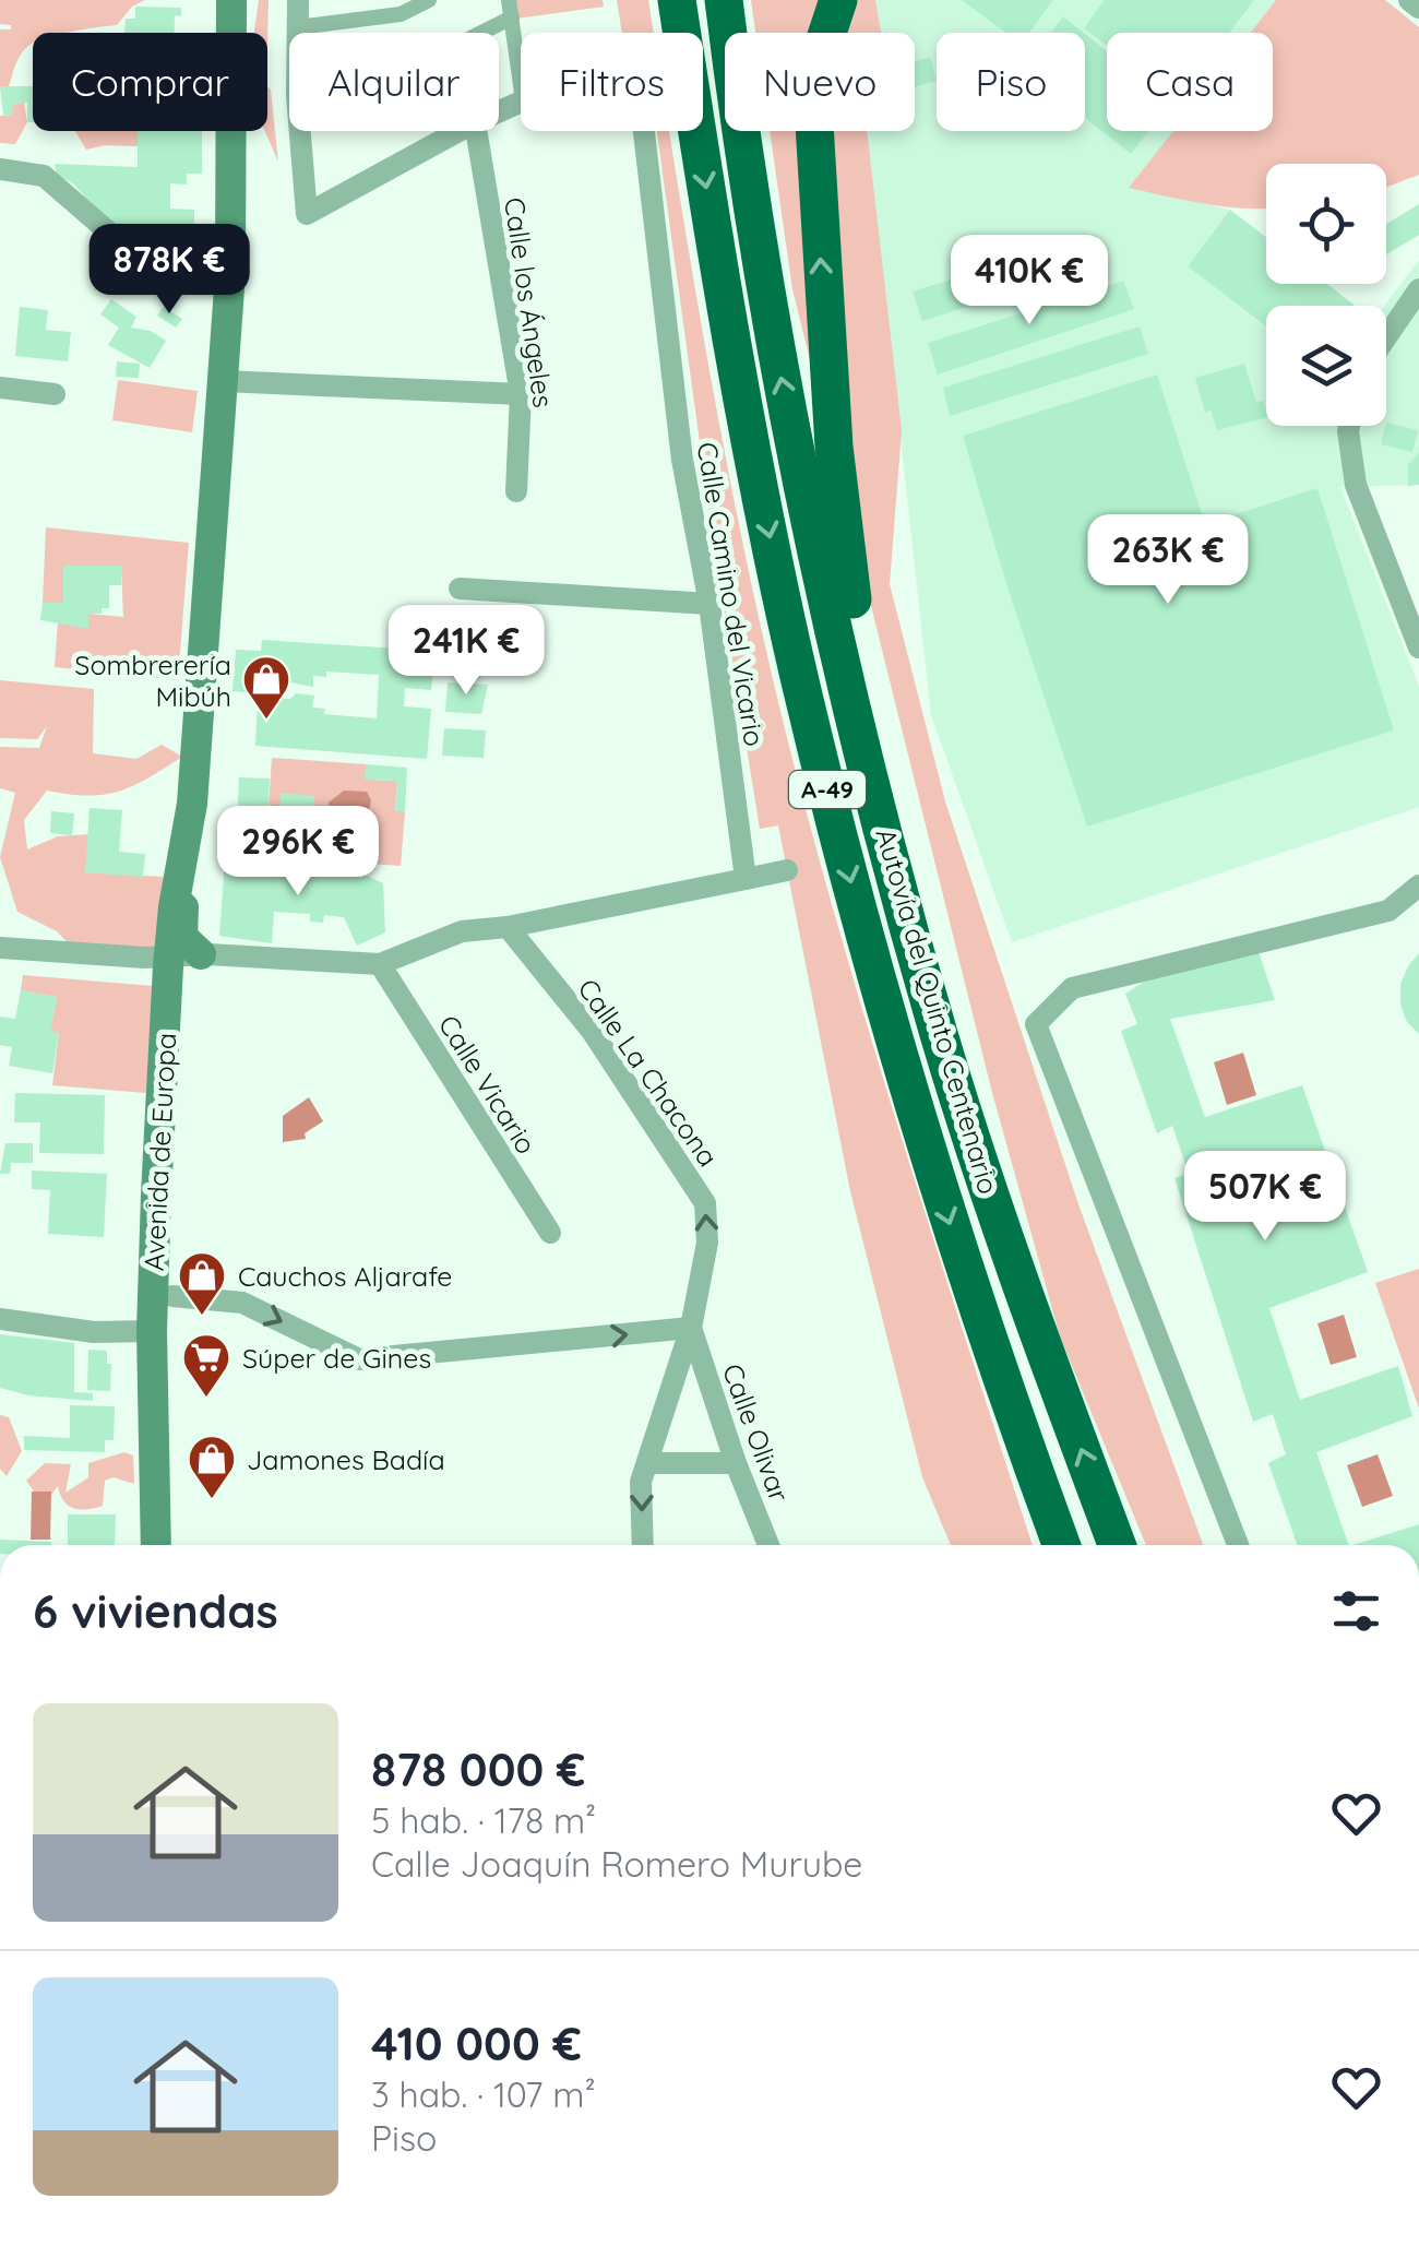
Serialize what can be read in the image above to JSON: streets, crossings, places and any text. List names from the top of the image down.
{
  "streets": {
    "highway": ["A-49", "Autovía del Quinto Centenario"],
    "main road": ["Avenida de Europa"],
    "street": [
      "Calle los Ángeles",
      "Calle Camino del Vicario",
      "Calle La Chacona",
      "Calle Vicario",
      "Calle Olivar"
    ]
  },
  "crossings": [
    ["Calle La Chacona", "Calle Olivar"]
  ],
  "places": {
    "shop": ["Sombrerería Mibúh", "Cauchos Aljarafe", "Jamones Badía"],
    "supermarket": ["Súper de Gines"]
  },
  "page": {
    "chip": [
      "Comprar",
      "Alquilar",
      "Filtros",
      "Nuevo",
      "Piso",
      "Casa"
    ],
    "price": [
      "878K €",
      "410K €",
      "263K €",
      "241K €",
      "296K €",
      "507K €"
    ],
    "heading": "6 viviendas",
    "list": [
      {
        "name": "878 000 €",
        "note": "5 hab. · 178 m² · Calle Joaquín Romero Murube"
      },
      {
        "name": "410 000 €",
        "note": "3 hab. · 107 m² · Piso"
      }
    ]
  }
}
